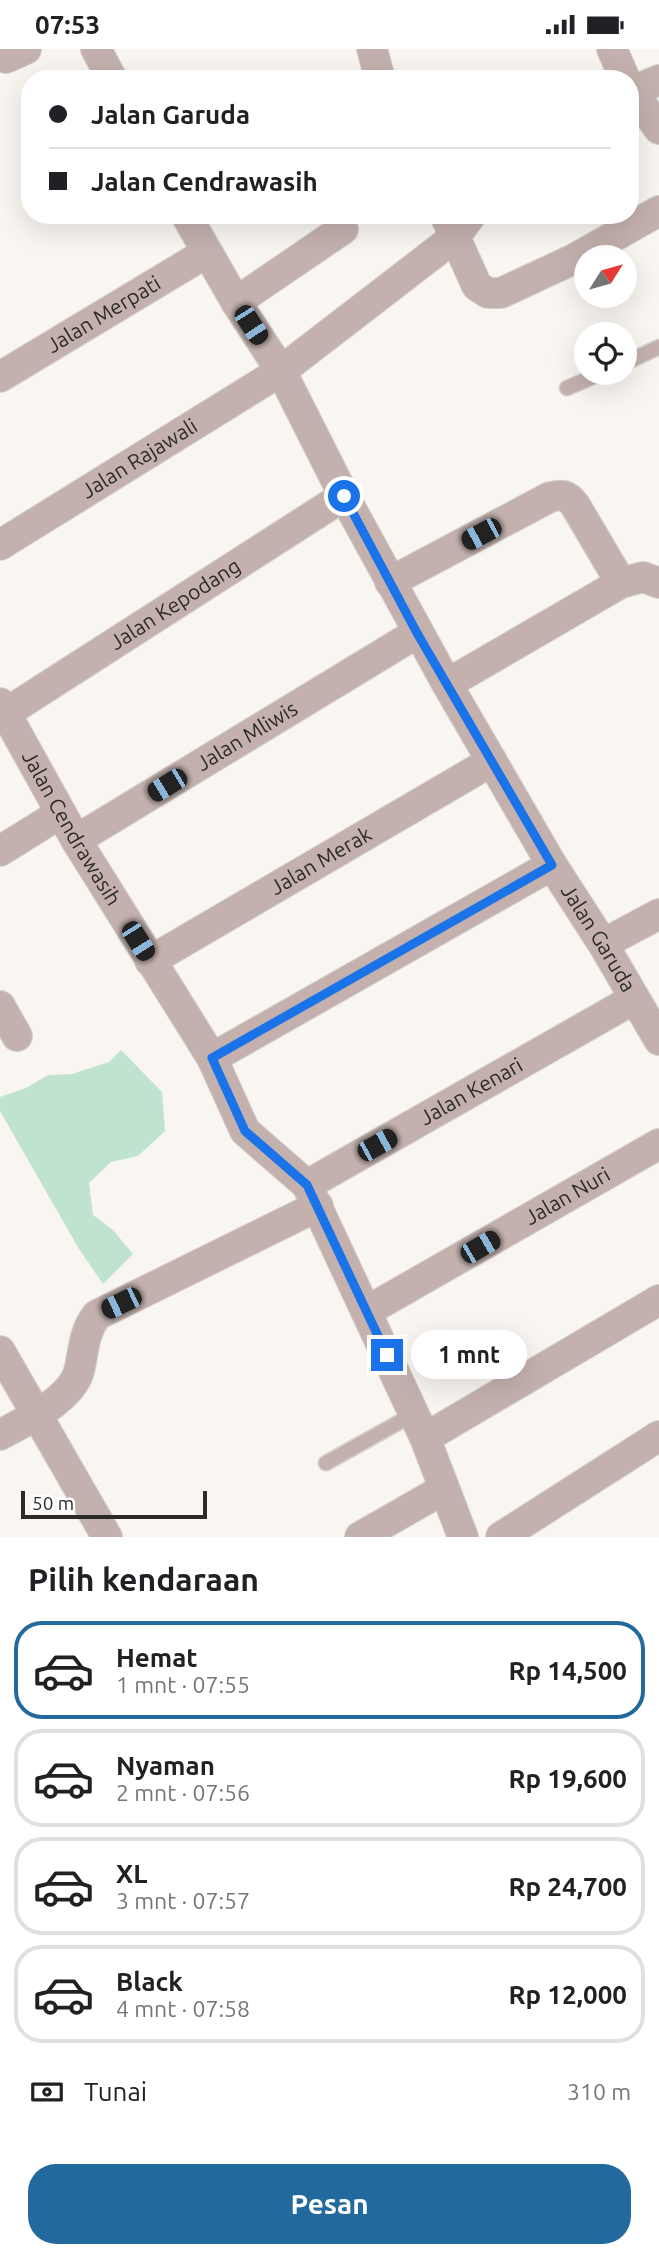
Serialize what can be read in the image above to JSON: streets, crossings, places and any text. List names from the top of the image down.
{
  "streets": {
    "street": [
      "Jalan Merpati",
      "Jalan Rajawali",
      "Jalan Kepodang",
      "Jalan Mliwis",
      "Jalan Cendrawasih",
      "Jalan Merak",
      "Jalan Garuda",
      "Jalan Kenari",
      "Jalan Nuri"
    ]
  },
  "crossings": [
    ["Jalan Merpati", "Jalan Garuda"],
    ["Jalan Rajawali", "Jalan Garuda"],
    ["Jalan Kepodang", "Jalan Cendrawasih"],
    ["Jalan Kepodang", "Jalan Garuda"],
    ["Jalan Mliwis", "Jalan Cendrawasih"],
    ["Jalan Mliwis", "Jalan Garuda"],
    ["Jalan Cendrawasih", "Jalan Merak"],
    ["Jalan Cendrawasih", "Jalan Kenari"],
    ["Jalan Cendrawasih", "Jalan Nuri"],
    ["Jalan Merak", "Jalan Garuda"],
    ["Jalan Garuda", "Jalan Kenari"]
  ],
  "scale_bar": "50 m",
  "north": "top right",
  "page": {
    "status": "07:53",
    "banner": ["Jalan Garuda", "Jalan Cendrawasih"],
    "bubble": "1 mnt",
    "scale": "50 m",
    "heading": "Pilih kendaraan",
    "list": [
      {
        "name": "Hemat",
        "note": "1 mnt · 07:55",
        "value": "Rp 14,500"
      },
      {
        "name": "Nyaman",
        "note": "2 mnt · 07:56",
        "value": "Rp 19,600"
      },
      {
        "name": "XL",
        "note": "3 mnt · 07:57",
        "value": "Rp 24,700"
      },
      {
        "name": "Black",
        "note": "4 mnt · 07:58",
        "value": "Rp 12,000"
      }
    ],
    "pay": ["Tunai", "310 m"],
    "buttons": "Pesan"
  }
}
